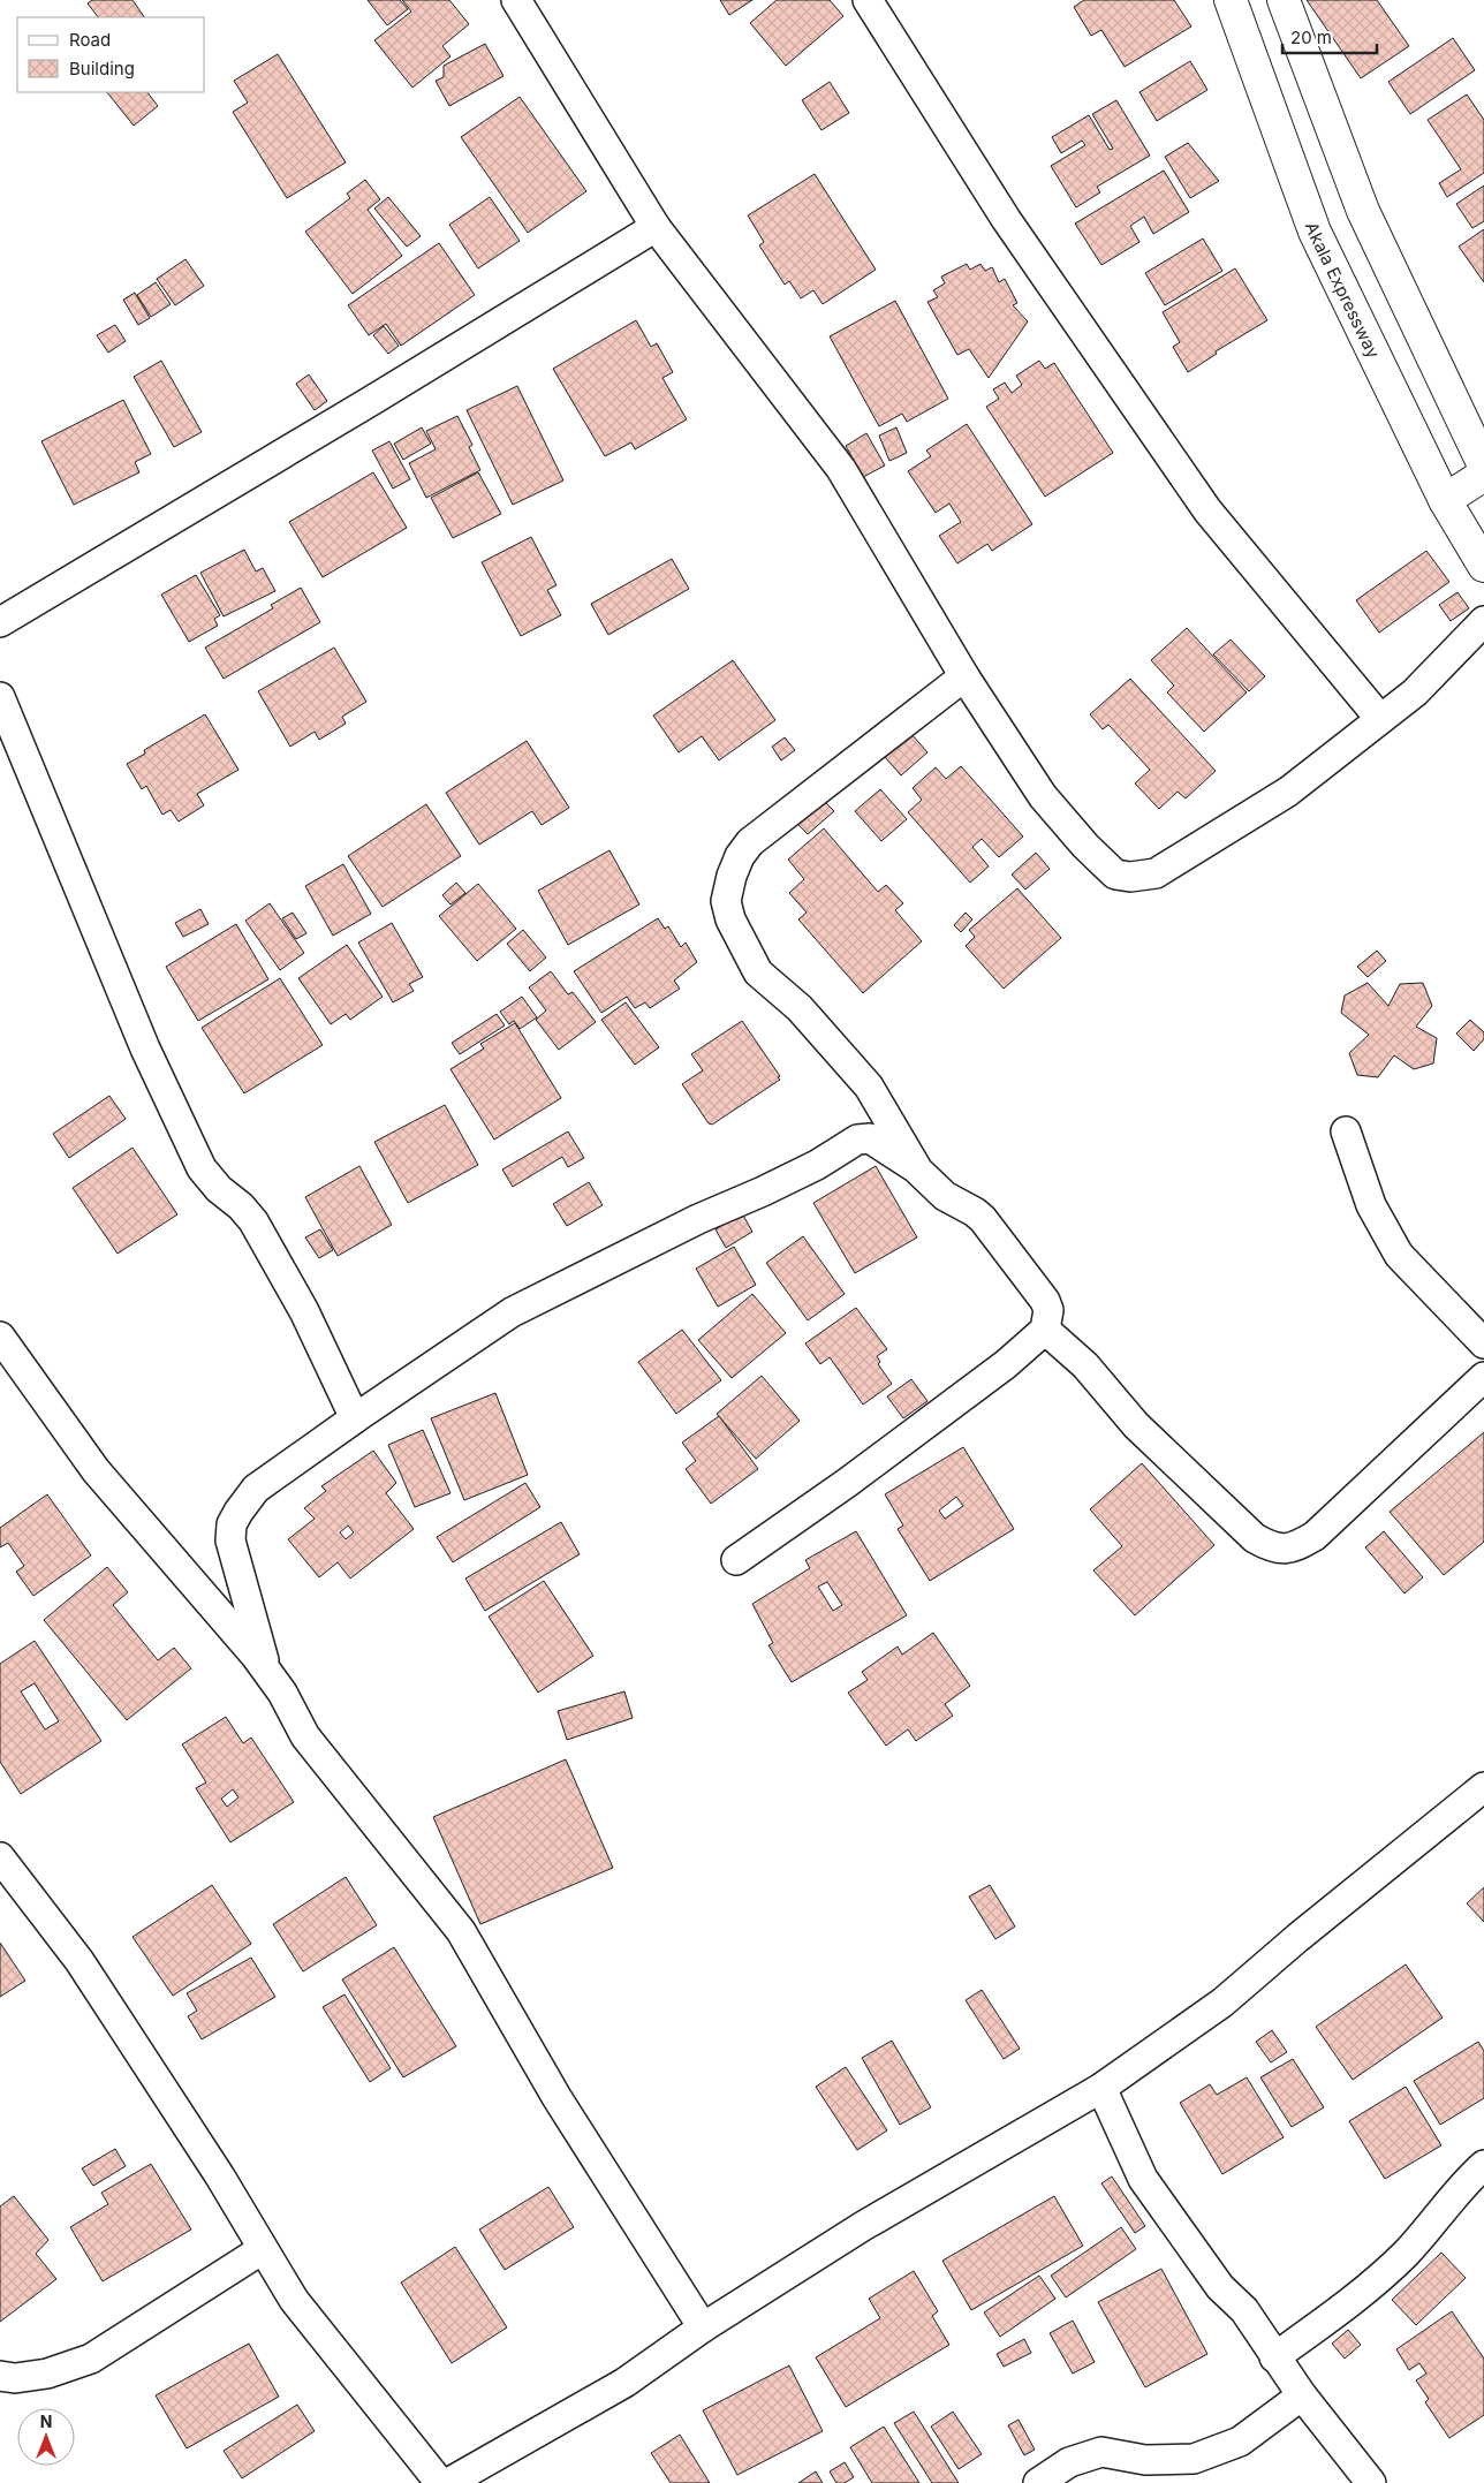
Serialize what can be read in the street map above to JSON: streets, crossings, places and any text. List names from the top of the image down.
{
  "streets": {
    "main road": ["Akala Expressway"]
  },
  "legend": ["Road", "Building"],
  "scale_bar": "20 m",
  "north": "top"
}
